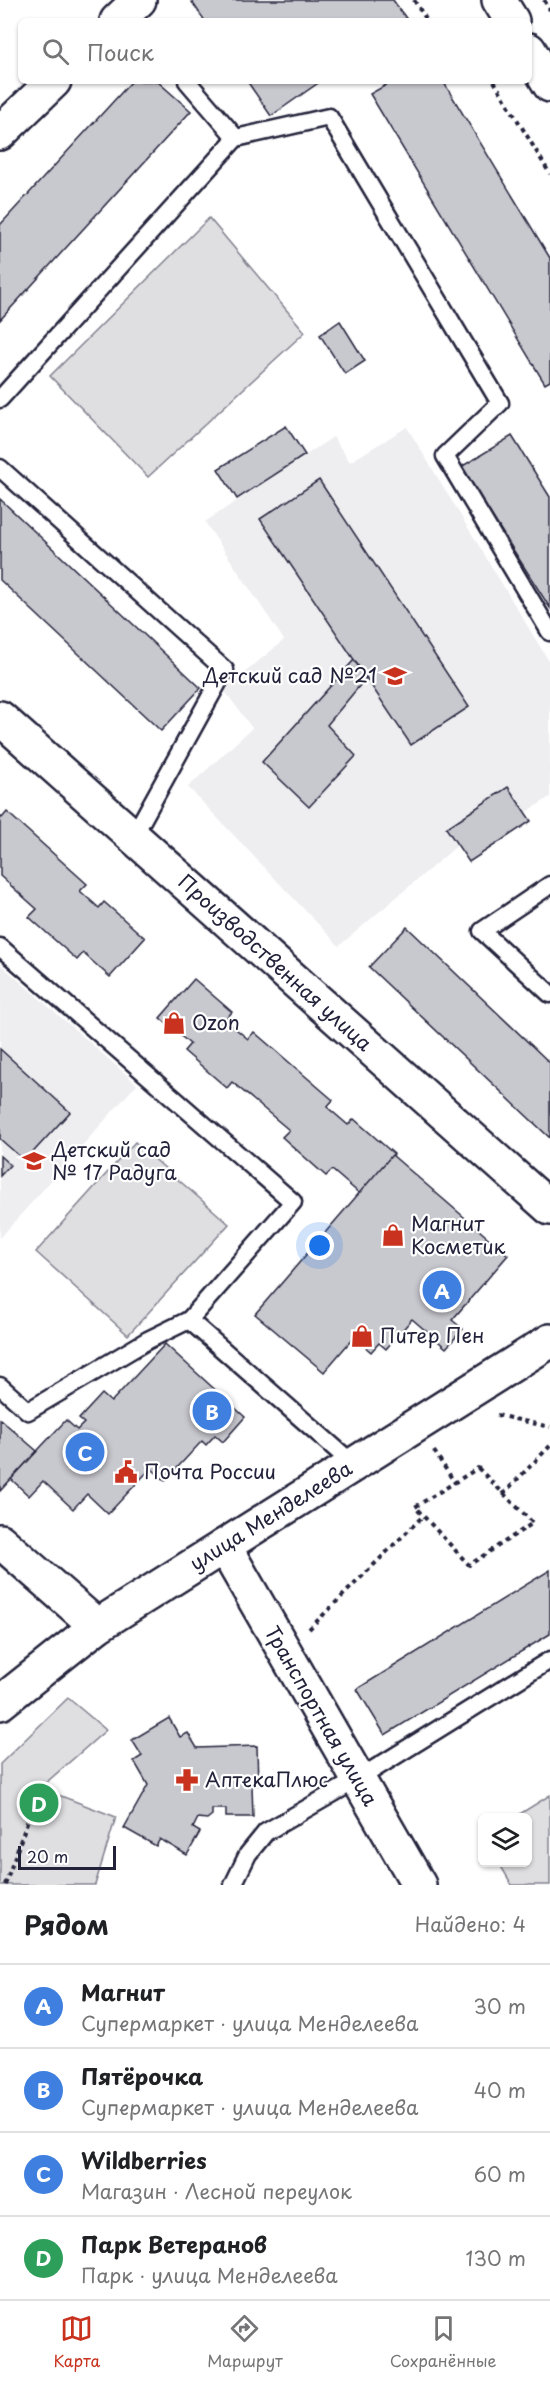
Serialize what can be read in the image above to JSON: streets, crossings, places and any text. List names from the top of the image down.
{
  "streets": {
    "street": ["Производственная улица", "улица Менделеева", "Транспортная улица"]
  },
  "crossings": [
    ["улица Менделеева", "Транспортная улица"]
  ],
  "places": {
    "school or university": ["Детский сад №21", "Детский сад № 17 Радуга"],
    "shop": ["Ozon", "Магнит Косметик", "Питер Пен"],
    "public building": ["Почта России"],
    "pharmacy": ["АптекаПлюс"]
  },
  "scale_bar": "20 m",
  "page": {
    "search": "Поиск",
    "pins": [
      "A",
      "B",
      "C",
      "D"
    ],
    "scale": "20 m",
    "heading": ["Рядом", "Найдено: 4"],
    "list": [
      {
        "mark": "A",
        "name": "Магнит",
        "note": "Супермаркет · улица Менделеева",
        "value": "30 m"
      },
      {
        "mark": "B",
        "name": "Пятёрочка",
        "note": "Супермаркет · улица Менделеева",
        "value": "40 m"
      },
      {
        "mark": "C",
        "name": "Wildberries",
        "note": "Магазин · Лесной переулок",
        "value": "60 m"
      },
      {
        "mark": "D",
        "name": "Парк Ветеранов",
        "note": "Парк · улица Менделеева",
        "value": "130 m"
      }
    ],
    "nav": ["Карта", "Маршрут", "Сохранённые"]
  }
}
